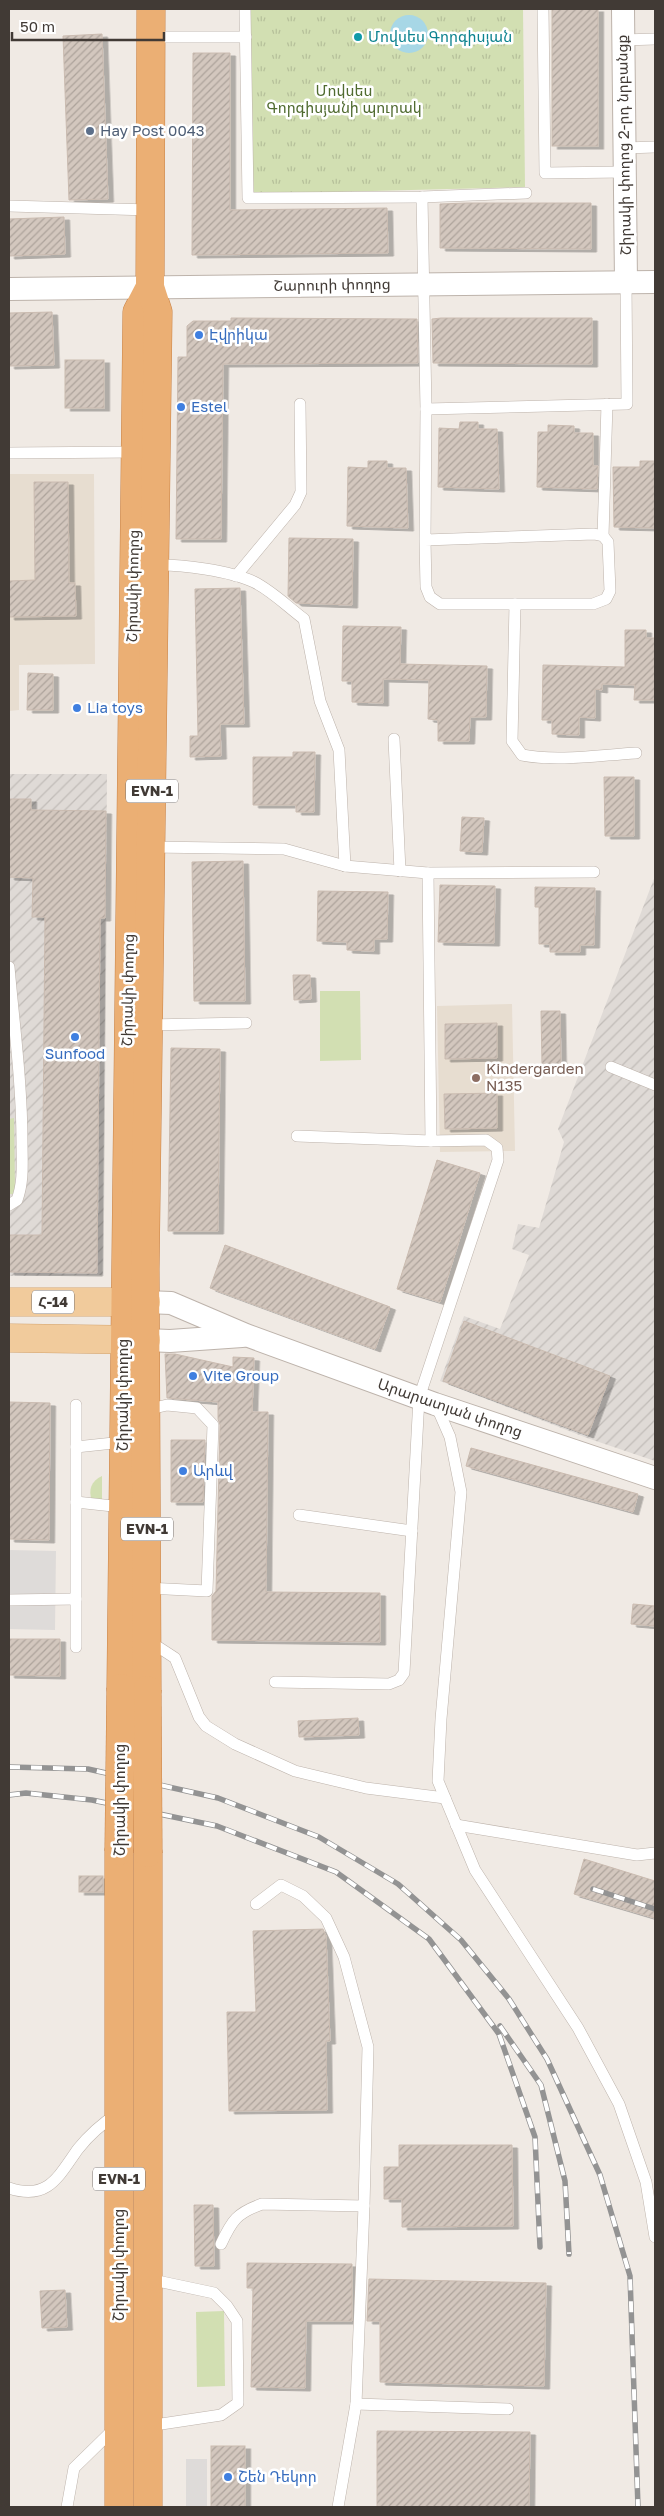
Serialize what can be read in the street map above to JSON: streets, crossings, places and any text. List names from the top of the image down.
{
  "streets": {
    "highway": ["Շիրակի փողոց", "EVN-1"],
    "main road": ["Հ-14", "Արարատյան փողոց"],
    "street": ["Շիրակի փողոց 2-րդ նրբանցք", "Շարուրի փողոց"]
  },
  "crossings": [
    ["Շիրակի փողոց 2-րդ նրբանցք", "Շարուրի փողոց"],
    ["Շարուրի փողոց", "Շիրակի փողոց"],
    ["Շիրակի փողոց", "Արարատյան փողոց"]
  ],
  "parks": ["Մովսես Գորգիսյանի պուրակ"],
  "places": [
    "Մովսես Գորգիսյան",
    "Hay Post 0043",
    "Էվրիկա",
    "Estel",
    "Lia toys",
    "Sunfood",
    "Kindergarden N135",
    "Vite Group",
    "Արևվ",
    "Շեն Դեկոր"
  ],
  "scale_bar": "50 m"
}
